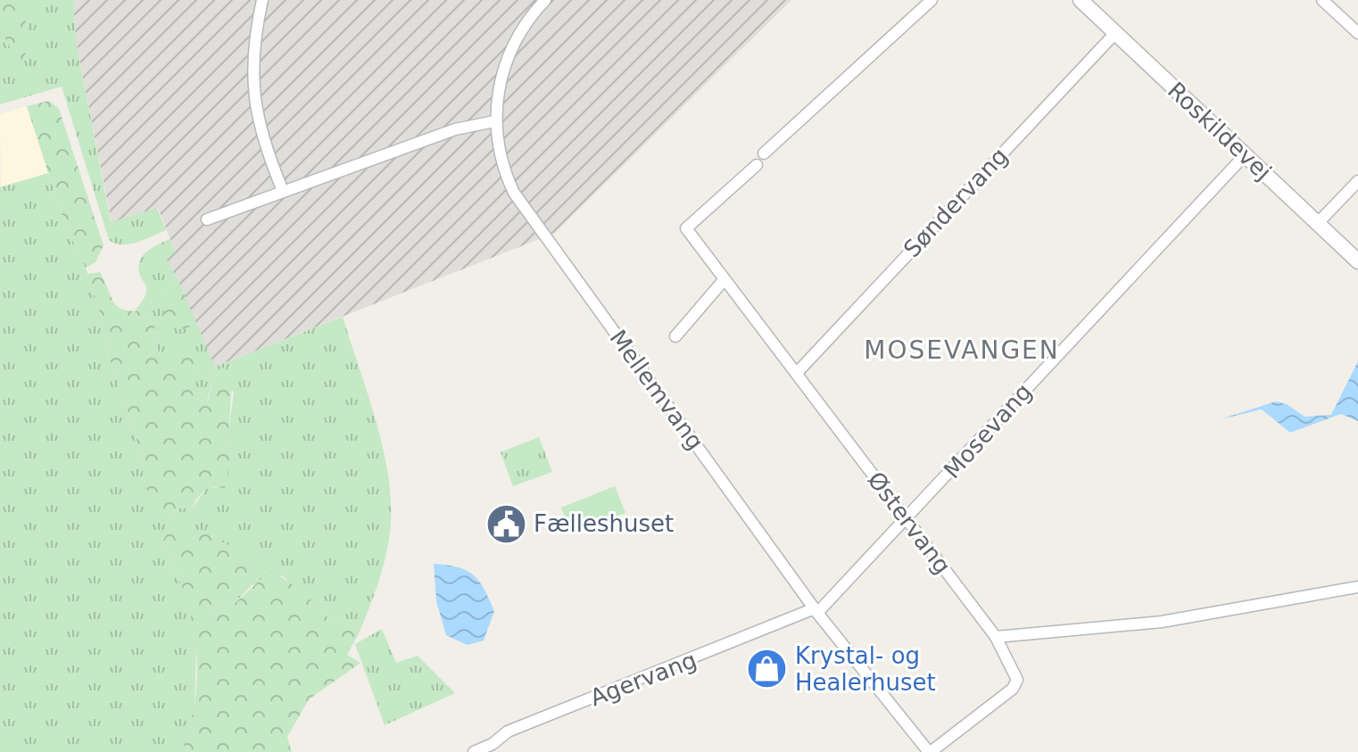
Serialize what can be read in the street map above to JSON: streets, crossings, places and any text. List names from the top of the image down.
{
  "streets": {
    "street": [
      "Roskildevej",
      "Søndervang",
      "Mellemvang",
      "Mosevang",
      "Østervang",
      "Agervang"
    ]
  },
  "crossings": [
    ["Roskildevej", "Søndervang"],
    ["Roskildevej", "Mosevang"],
    ["Søndervang", "Østervang"],
    ["Mellemvang", "Mosevang"],
    ["Mellemvang", "Østervang"],
    ["Mellemvang", "Agervang"],
    ["Mosevang", "Østervang"],
    ["Mosevang", "Agervang"]
  ],
  "districts": ["MOSEVANGEN"],
  "places": {
    "public building": ["Fælleshuset"],
    "shop": ["Krystal- og Healerhuset"]
  }
}
